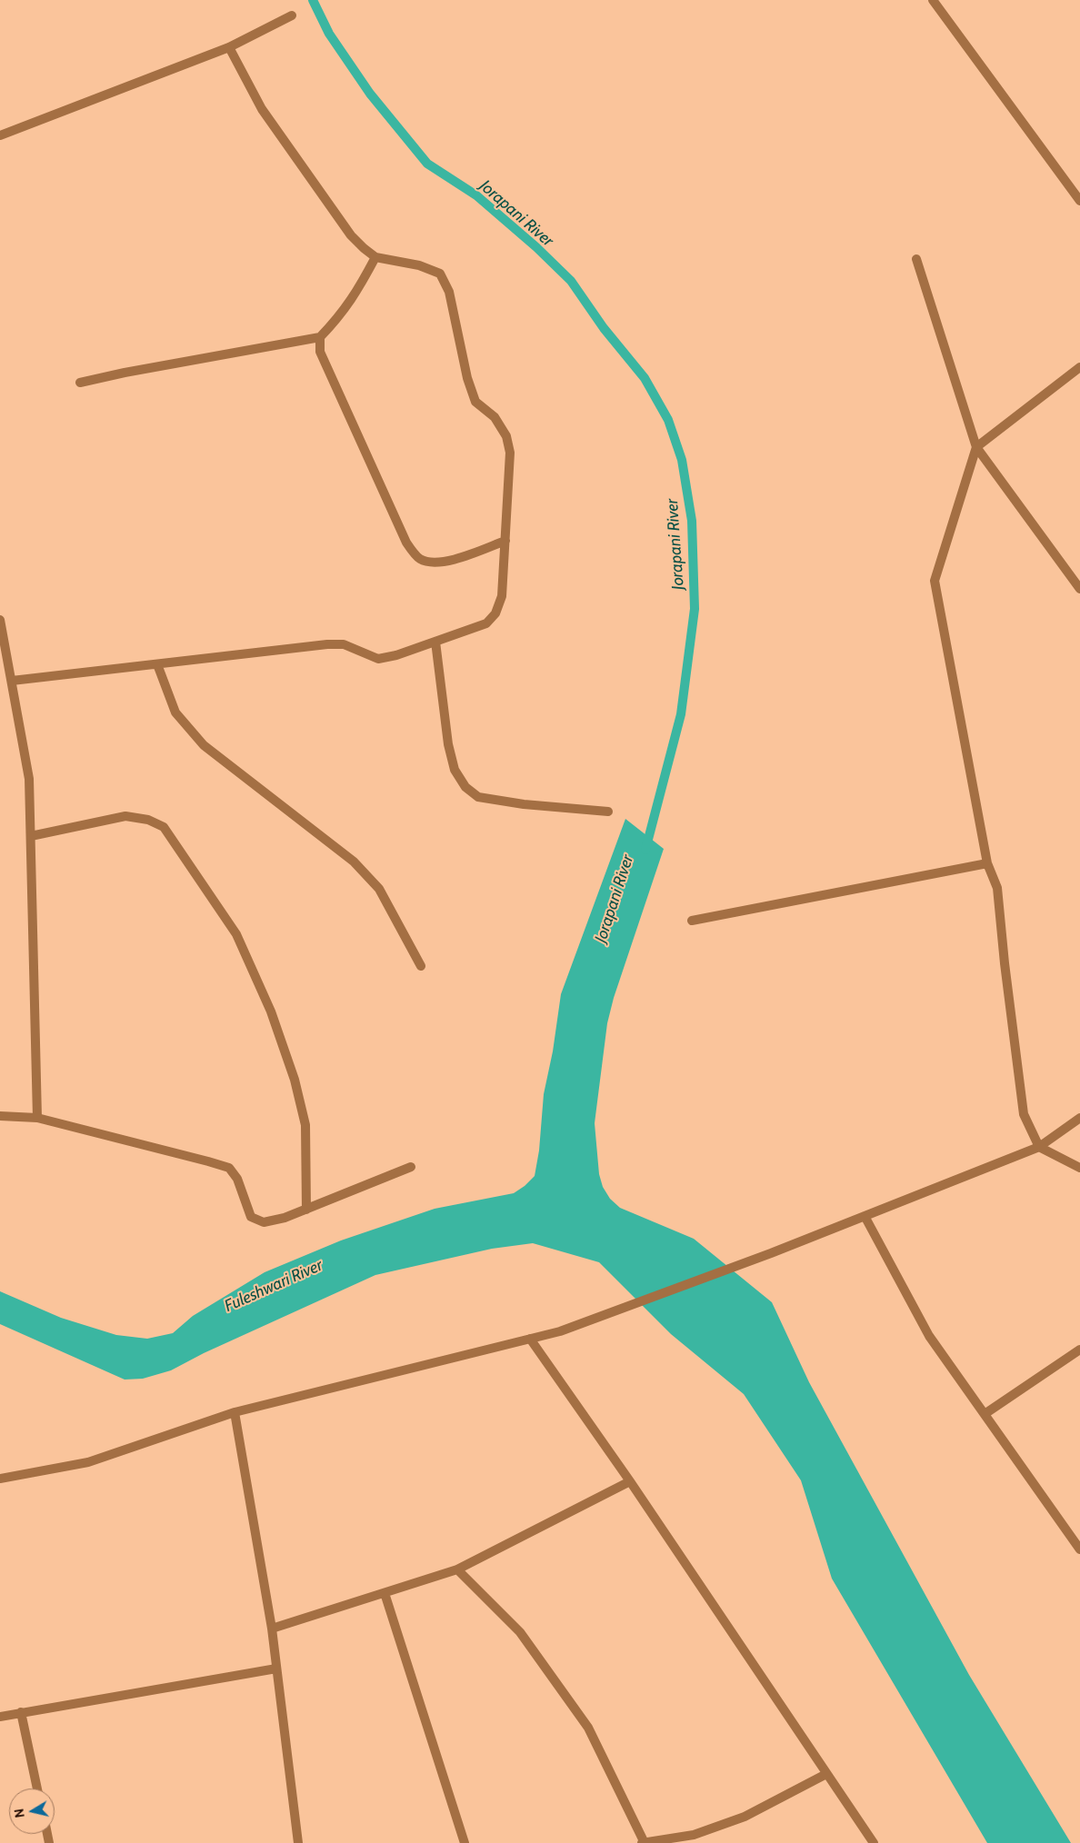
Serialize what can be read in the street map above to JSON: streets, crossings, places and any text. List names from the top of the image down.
{
  "water": ["Jorapani River", "Fuleshwari River"],
  "north": "left"
}
